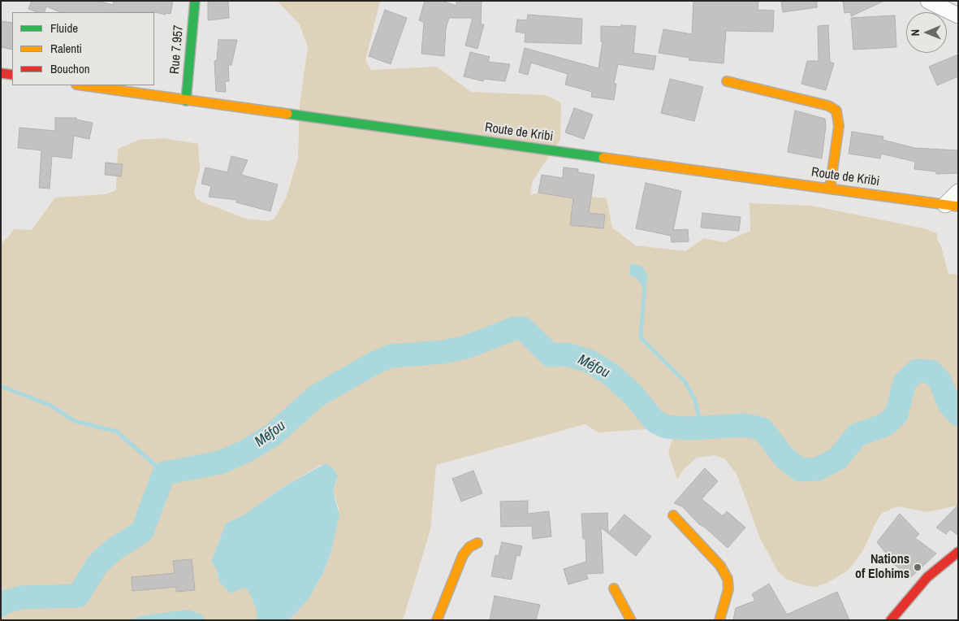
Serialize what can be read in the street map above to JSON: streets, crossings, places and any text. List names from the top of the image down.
{
  "streets": {
    "main road": ["Rue 7.957", "Route de Kribi"]
  },
  "crossings": [
    ["Rue 7.957", "Route de Kribi"]
  ],
  "water": ["Méfou"],
  "places": ["Nations of Elohims"],
  "legend": ["Fluide", "Ralenti", "Bouchon"],
  "north": "left"
}
